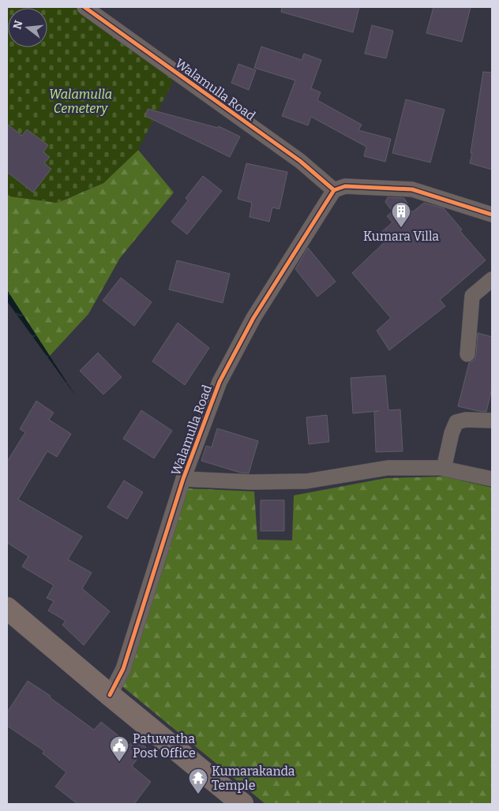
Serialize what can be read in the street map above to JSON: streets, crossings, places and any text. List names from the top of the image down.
{
  "streets": {
    "street": ["Walamulla Road"]
  },
  "parks": ["Walamulla Cemetery"],
  "places": {
    "building": ["Kumara Villa"],
    "public building": ["Patuwatha Post Office"],
    "temple": ["Kumarakanda Temple"]
  },
  "north": "left"
}
